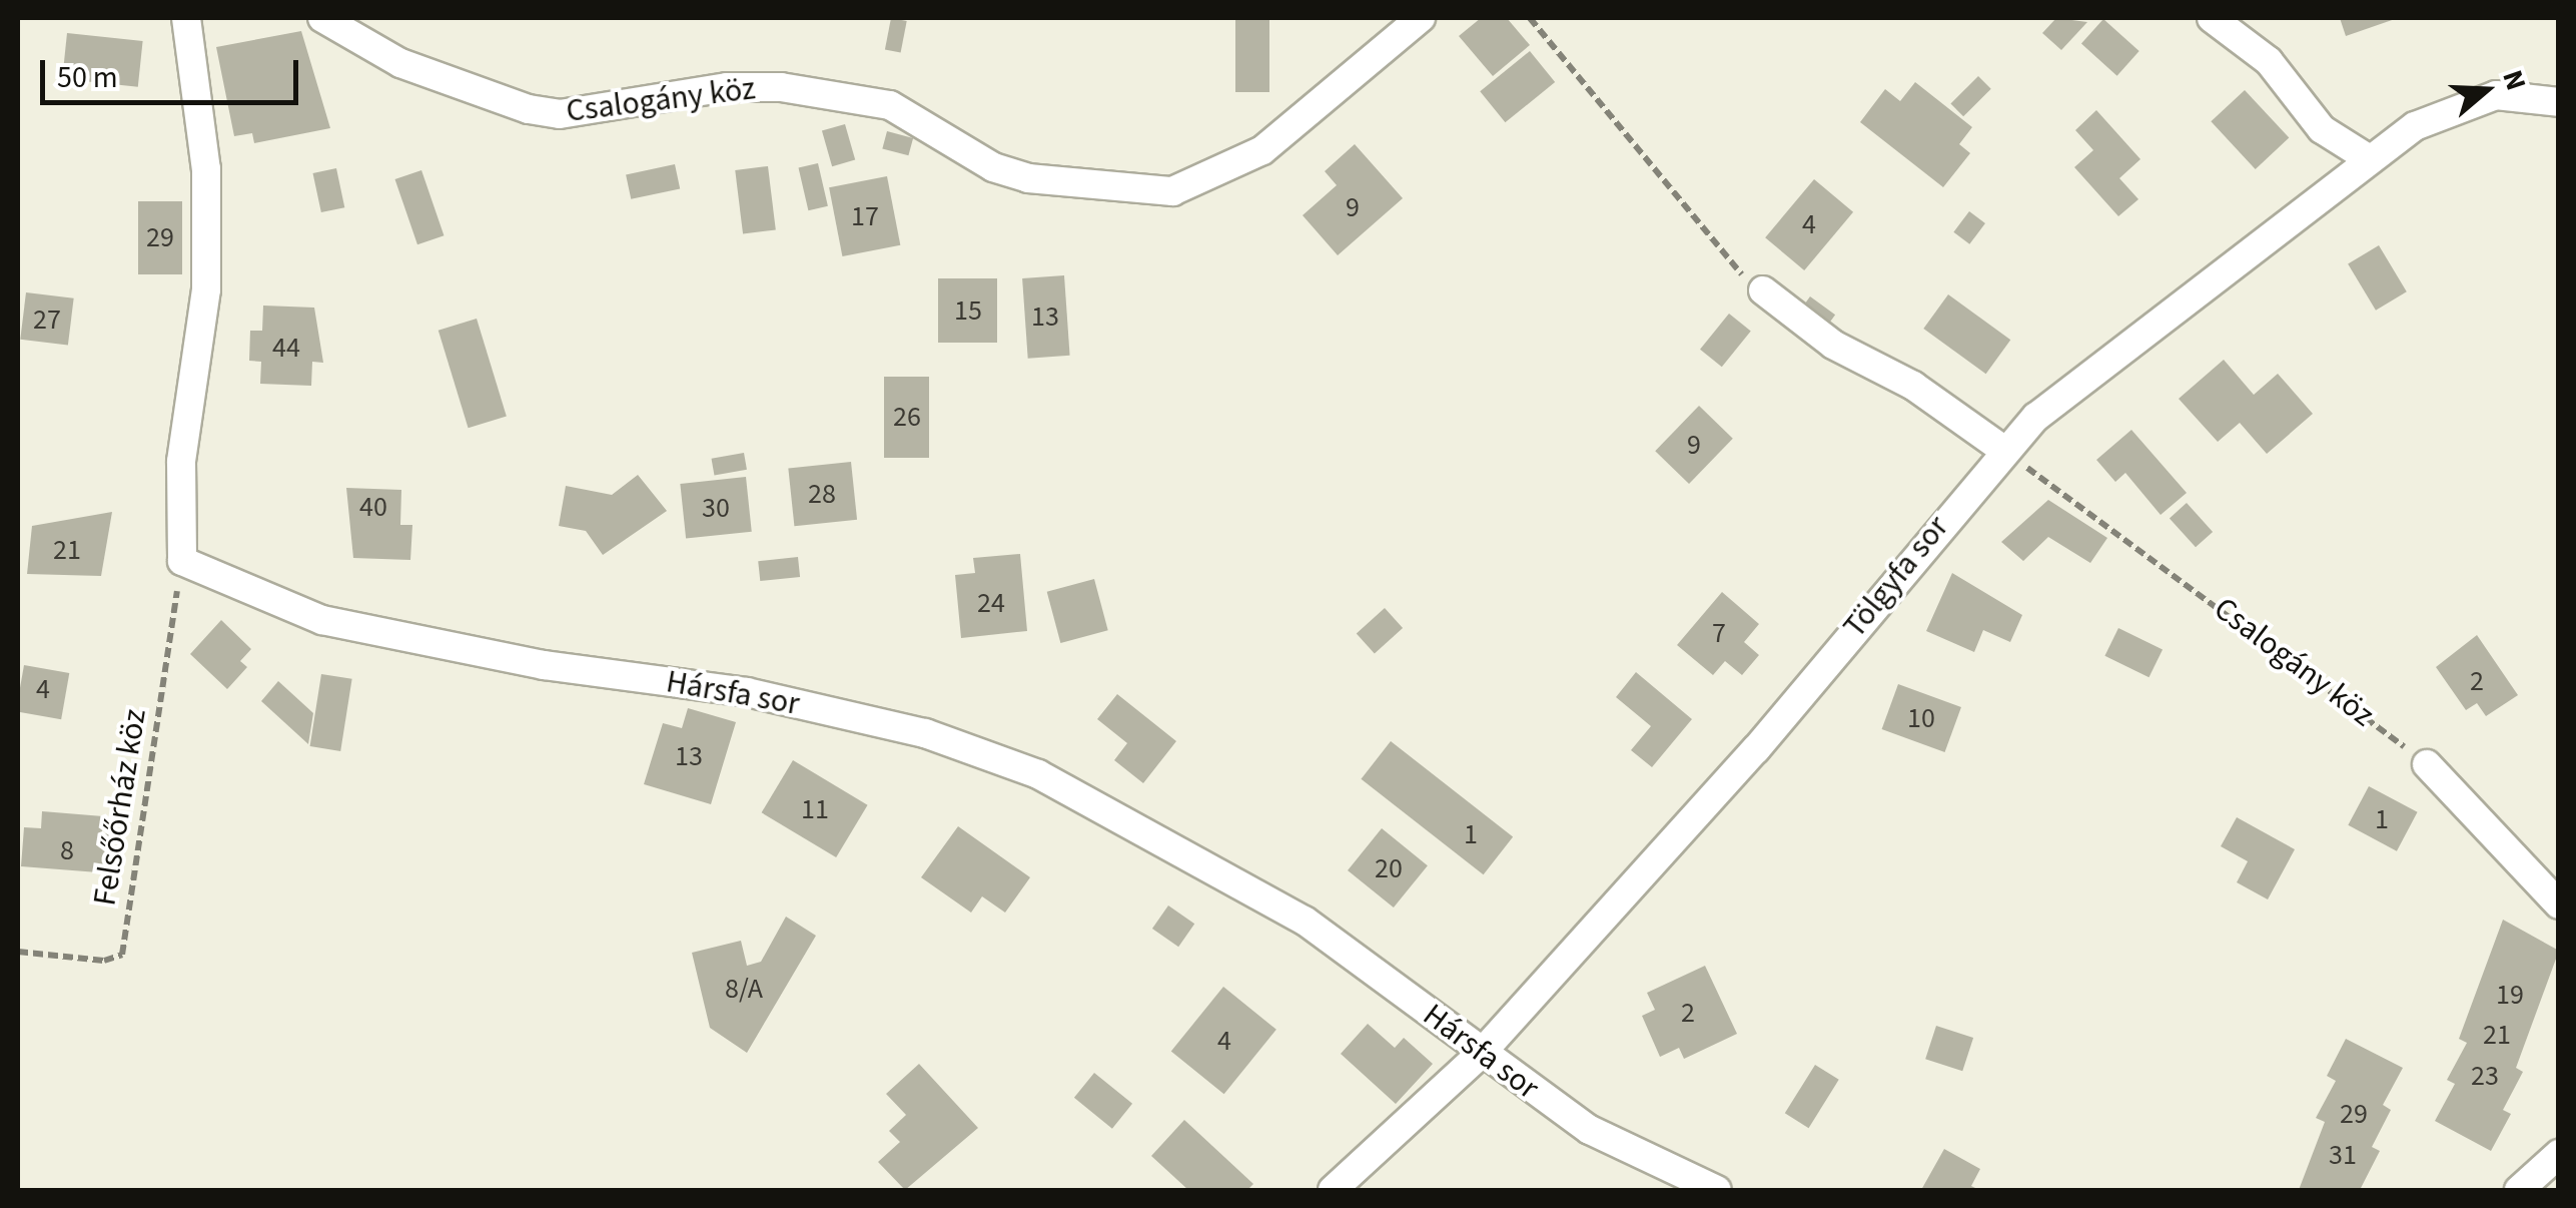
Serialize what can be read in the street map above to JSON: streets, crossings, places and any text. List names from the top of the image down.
{
  "streets": {
    "street": ["Csalogány köz", "Tölgyfa sor", "Hársfa sor"],
    "path": ["Felsőőrház köz"]
  },
  "crossings": [
    ["Csalogány köz", "Tölgyfa sor"],
    ["Tölgyfa sor", "Hársfa sor"],
    ["Hársfa sor", "Felsőőrház köz"]
  ],
  "house_numbers": [
    "9",
    "17",
    "4",
    "29",
    "15",
    "13",
    "27",
    "44",
    "26",
    "9",
    "28",
    "40",
    "30",
    "21",
    "24",
    "7",
    "2",
    "4",
    "10",
    "13",
    "11",
    "1",
    "1",
    "8",
    "20",
    "8/A",
    "19",
    "2",
    "21",
    "4",
    "23",
    "29",
    "31"
  ],
  "scale_bar": "50 m",
  "north": "right"
}
